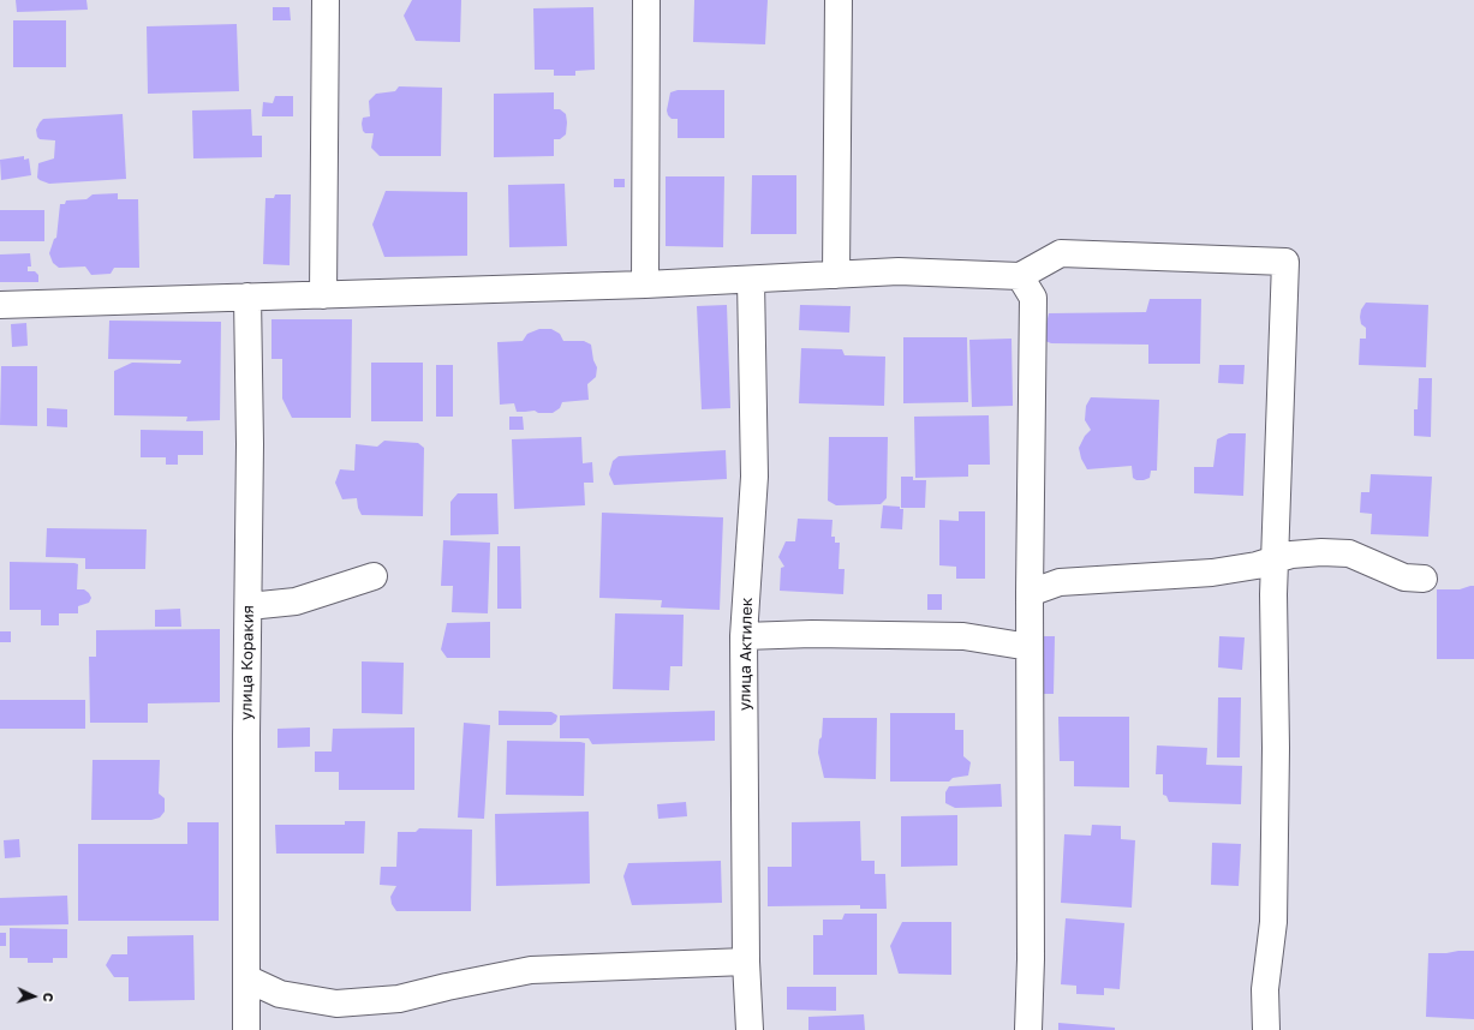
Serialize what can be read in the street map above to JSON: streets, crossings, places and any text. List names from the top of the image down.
{
  "streets": {
    "street": ["улица Актилек", "улица Коракия"]
  },
  "north": "right"
}
